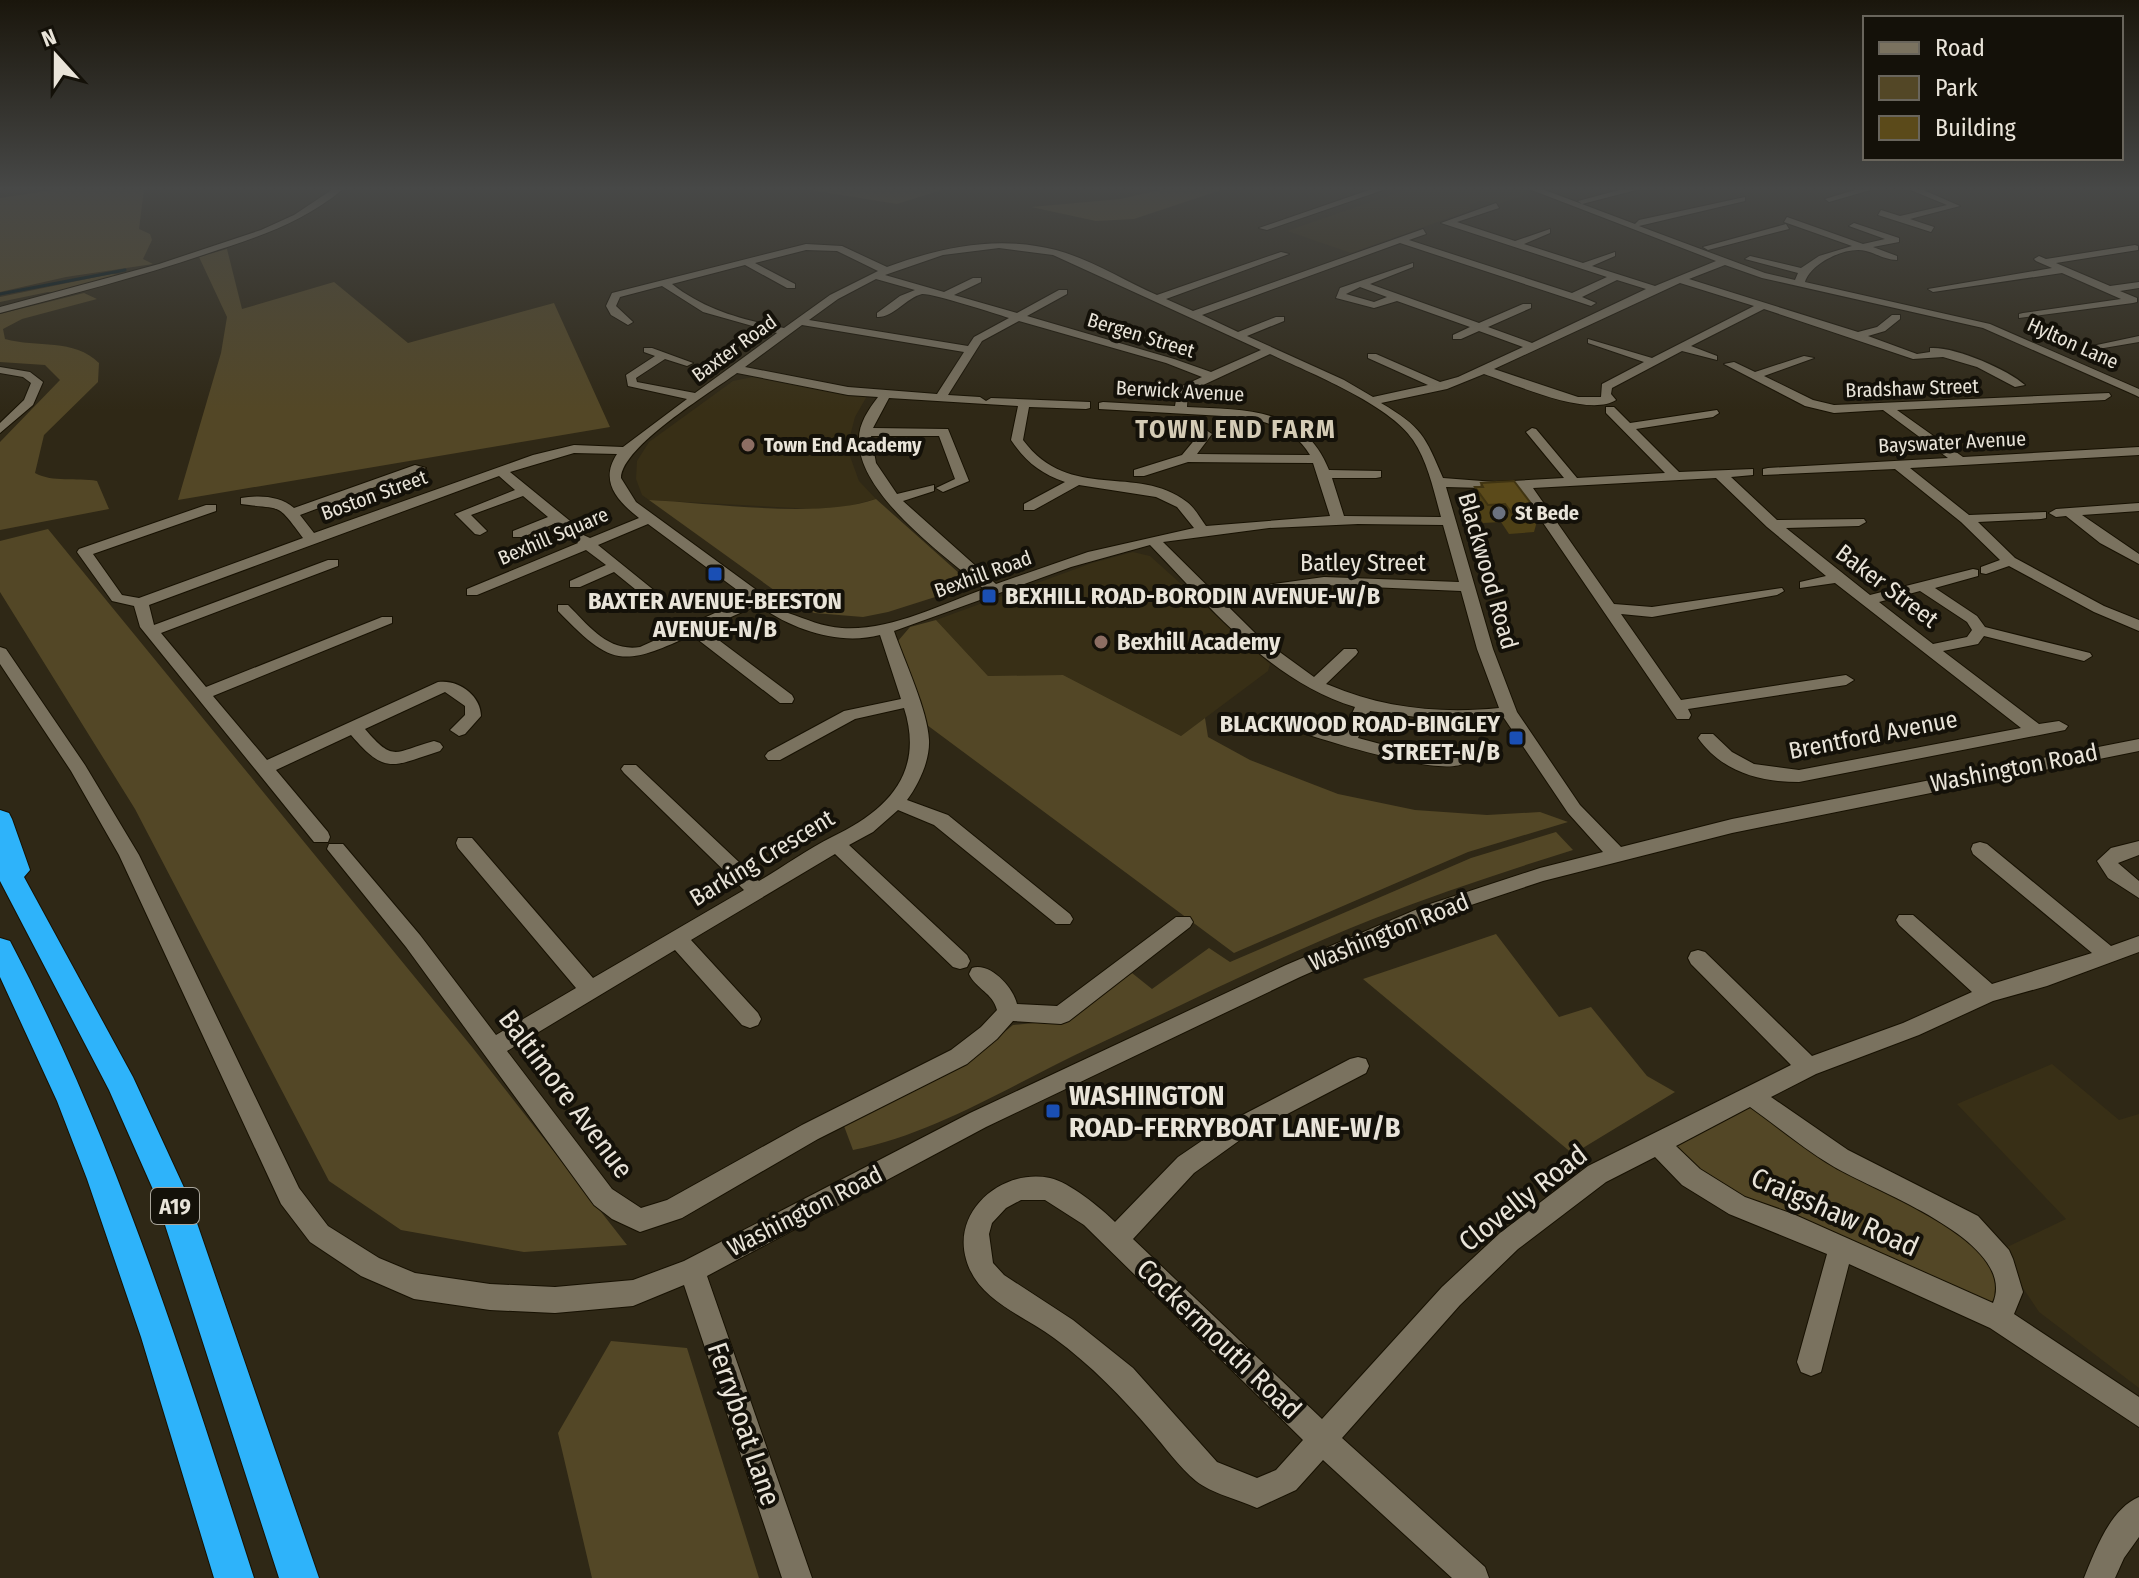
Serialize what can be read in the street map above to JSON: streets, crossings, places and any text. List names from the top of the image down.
{
  "streets": {
    "highway": ["A19"],
    "street": [
      "Bergen Street",
      "Hylton Lane",
      "Baxter Road",
      "Bradshaw Street",
      "Berwick Avenue",
      "Bayswater Avenue",
      "Boston Street",
      "Bexhill Square",
      "Batley Street",
      "Blackwood Road",
      "Bexhill Road",
      "Baker Street",
      "Brentford Avenue",
      "Washington Road",
      "Barking Crescent",
      "Baltimore Avenue",
      "Clovelly Road",
      "Craigshaw Road",
      "Cockermouth Road",
      "Ferryboat Lane"
    ]
  },
  "crossings": [
    ["Bergen Street", "Baxter Road"],
    ["Baxter Road", "Berwick Avenue"],
    ["Baxter Road", "Boston Street"],
    ["Baxter Road", "Blackwood Road"],
    ["Baxter Road", "Bexhill Road"],
    ["Berwick Avenue", "Bexhill Road"],
    ["Boston Street", "Bexhill Road"],
    ["Boston Street", "Baltimore Avenue"],
    ["Bexhill Square", "Bexhill Road"],
    ["Batley Street", "Blackwood Road"],
    ["Blackwood Road", "Bexhill Road"],
    ["Blackwood Road", "Washington Road"],
    ["Bexhill Road", "Barking Crescent"],
    ["Baker Street", "Brentford Avenue"],
    ["Washington Road", "Ferryboat Lane"],
    ["Barking Crescent", "Baltimore Avenue"],
    ["Clovelly Road", "Craigshaw Road"],
    ["Clovelly Road", "Cockermouth Road"]
  ],
  "districts": ["TOWN END FARM"],
  "places": {
    "other": ["Town End Academy", "St Bede", "Bexhill Academy"],
    "transit": [
      "BAXTER AVENUE-BEESTON AVENUE-N/B",
      "BEXHILL ROAD-BORODIN AVENUE-W/B",
      "BLACKWOOD ROAD-BINGLEY STREET-N/B",
      "WASHINGTON ROAD-FERRYBOAT LANE-W/B"
    ]
  },
  "legend": ["Road", "Park", "Building"],
  "north": "top"
}
